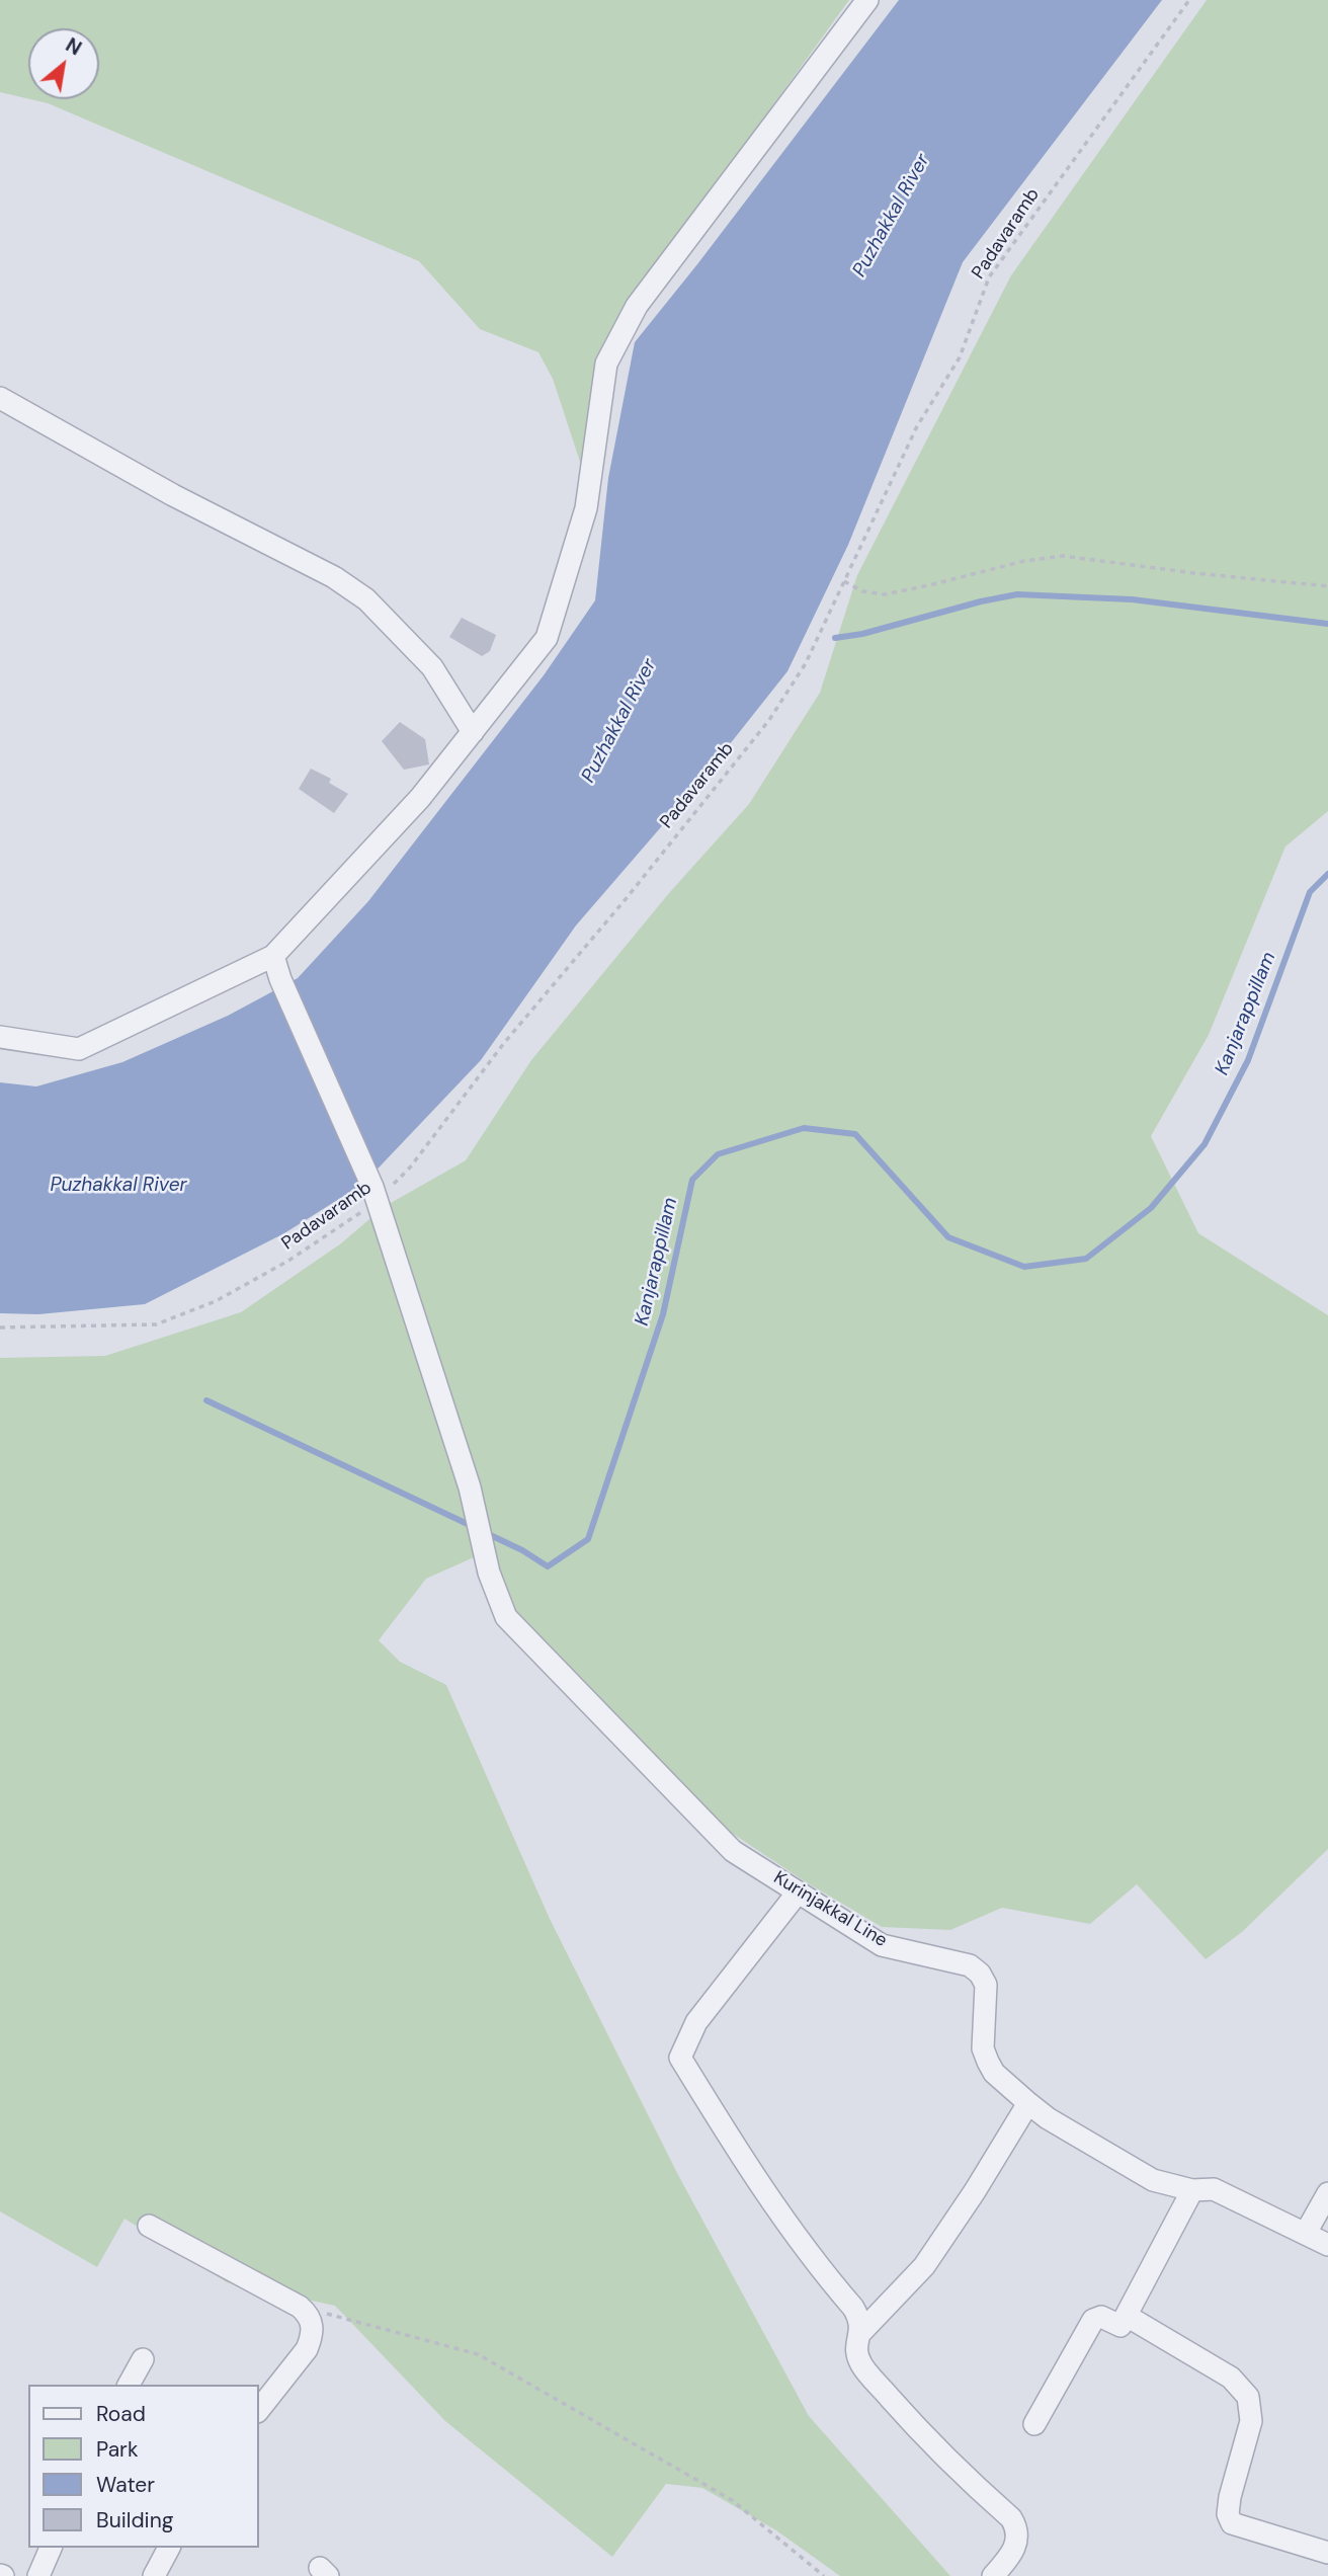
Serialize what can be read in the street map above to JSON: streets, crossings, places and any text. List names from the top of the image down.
{
  "streets": {
    "street": ["Kurinjakkal Line"],
    "path": ["Padavaramb"]
  },
  "crossings": [
    ["Padavaramb", "Kurinjakkal Line"]
  ],
  "water": ["Puzhakkal River", "Kanjarappillam"],
  "legend": [
    "Road",
    "Park",
    "Water",
    "Building"
  ],
  "north": "top right"
}
